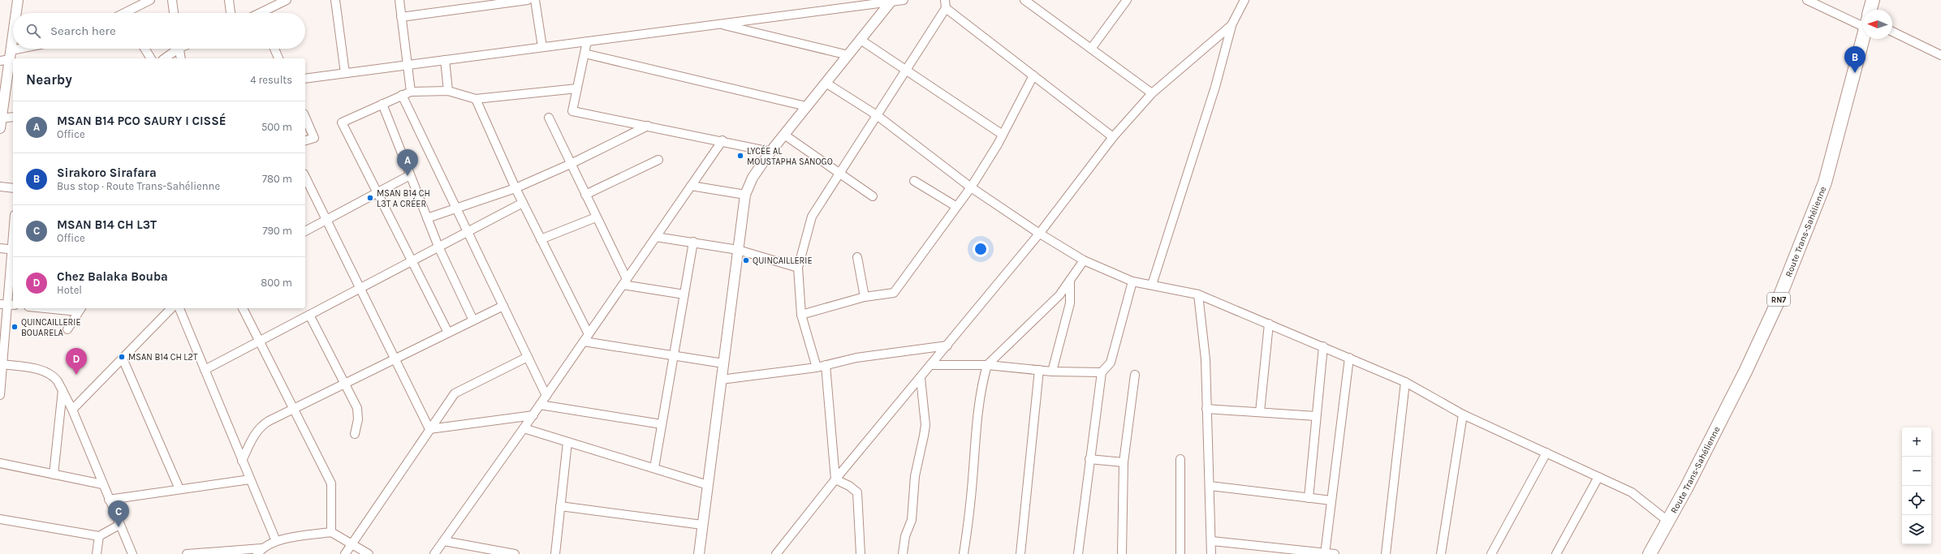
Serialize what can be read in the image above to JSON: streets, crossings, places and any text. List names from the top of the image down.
{
  "streets": {
    "highway": ["Route Trans-Sahélienne", "RN7"]
  },
  "places": [
    "LYCÉE AL MOUSTAPHA SANOGO",
    "MSAN B14 CH L3T A CRÉER",
    "QUINCAILLERIE",
    "QUINCAILLERIE BOUARELA",
    "MSAN B14 CH L2T"
  ],
  "north": "left",
  "page": {
    "search": "Search here",
    "pins": [
      "B",
      "A",
      "D",
      "C"
    ],
    "heading": ["Nearby", "4 results"],
    "list": [
      {
        "mark": "A",
        "name": "MSAN B14 PCO SAURY I CISSÉ",
        "note": "Office",
        "value": "500 m"
      },
      {
        "mark": "B",
        "name": "Sirakoro Sirafara",
        "note": "Bus stop · Route Trans-Sahélienne",
        "value": "780 m"
      },
      {
        "mark": "C",
        "name": "MSAN B14 CH L3T",
        "note": "Office",
        "value": "790 m"
      },
      {
        "mark": "D",
        "name": "Chez Balaka Bouba",
        "note": "Hotel",
        "value": "800 m"
      }
    ],
    "map_buttons": ["+", "−"]
  }
}
